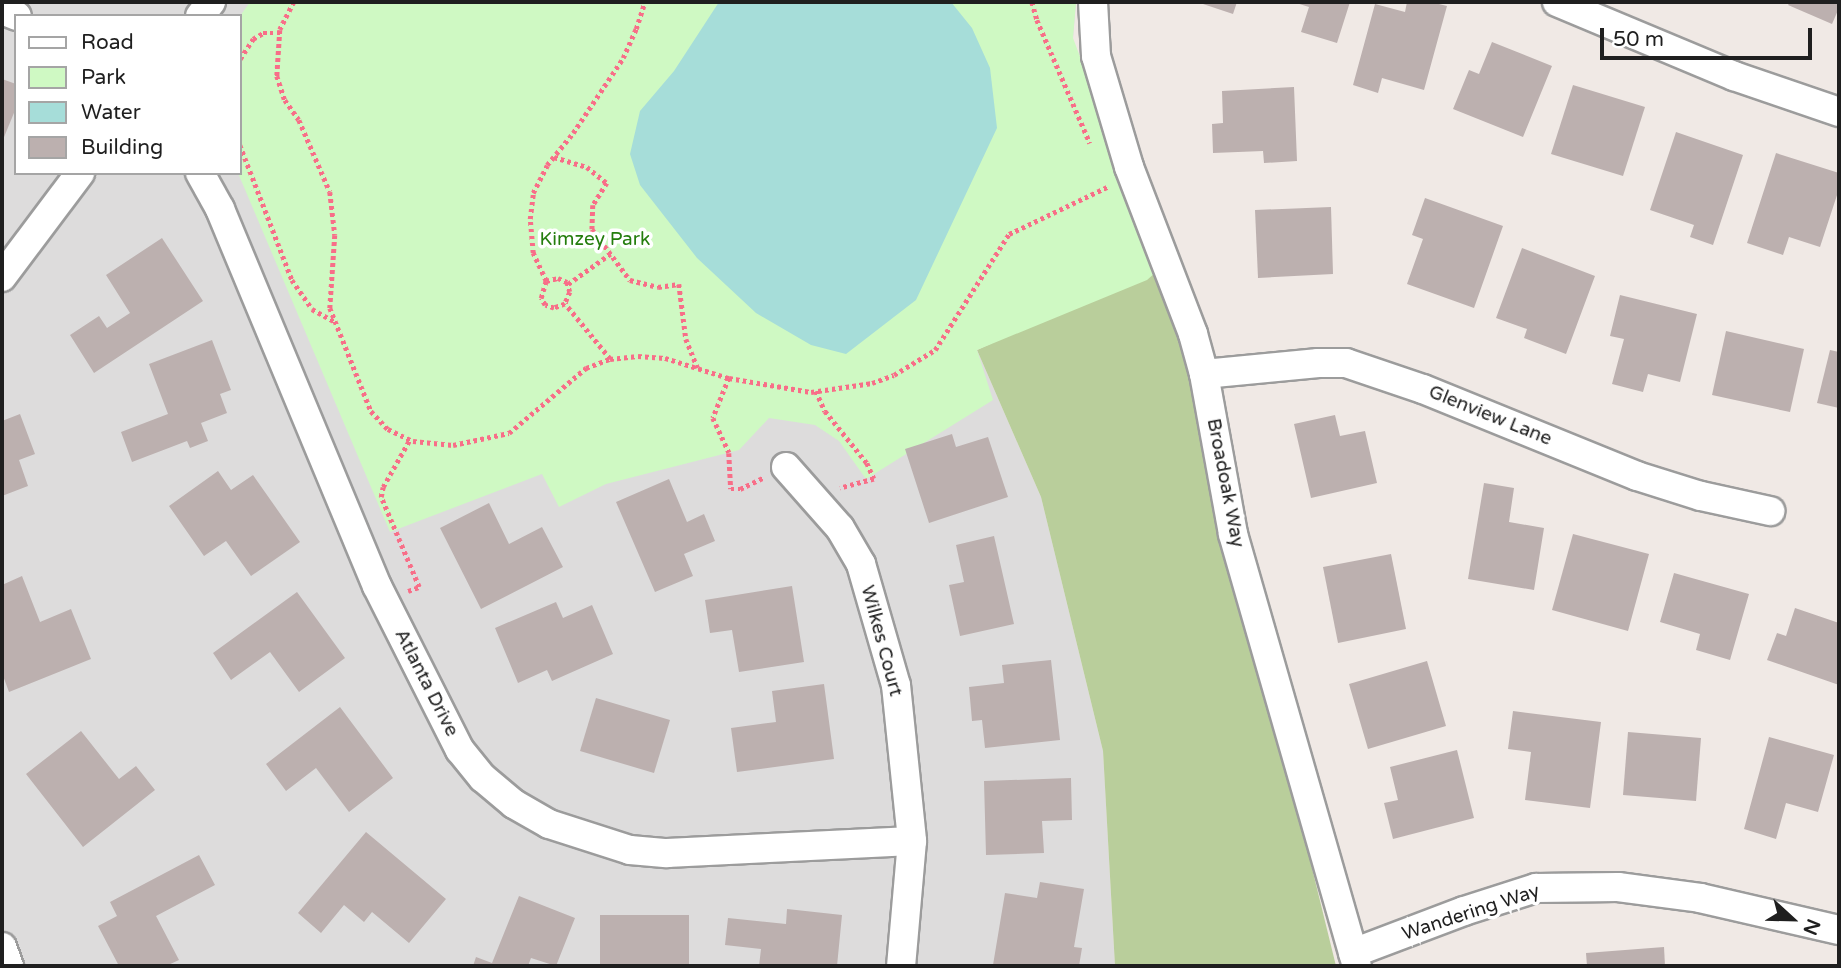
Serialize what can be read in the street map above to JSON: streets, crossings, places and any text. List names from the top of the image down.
{
  "streets": {
    "street": [
      "Glenview Lane",
      "Broadoak Way",
      "Wilkes Court",
      "Atlanta Drive",
      "Wandering Way"
    ]
  },
  "crossings": [
    ["Glenview Lane", "Broadoak Way"],
    ["Broadoak Way", "Wandering Way"],
    ["Wilkes Court", "Atlanta Drive"]
  ],
  "parks": ["Kimzey Park"],
  "legend": [
    "Road",
    "Park",
    "Water",
    "Building"
  ],
  "scale_bar": "50 m",
  "north": "right"
}
